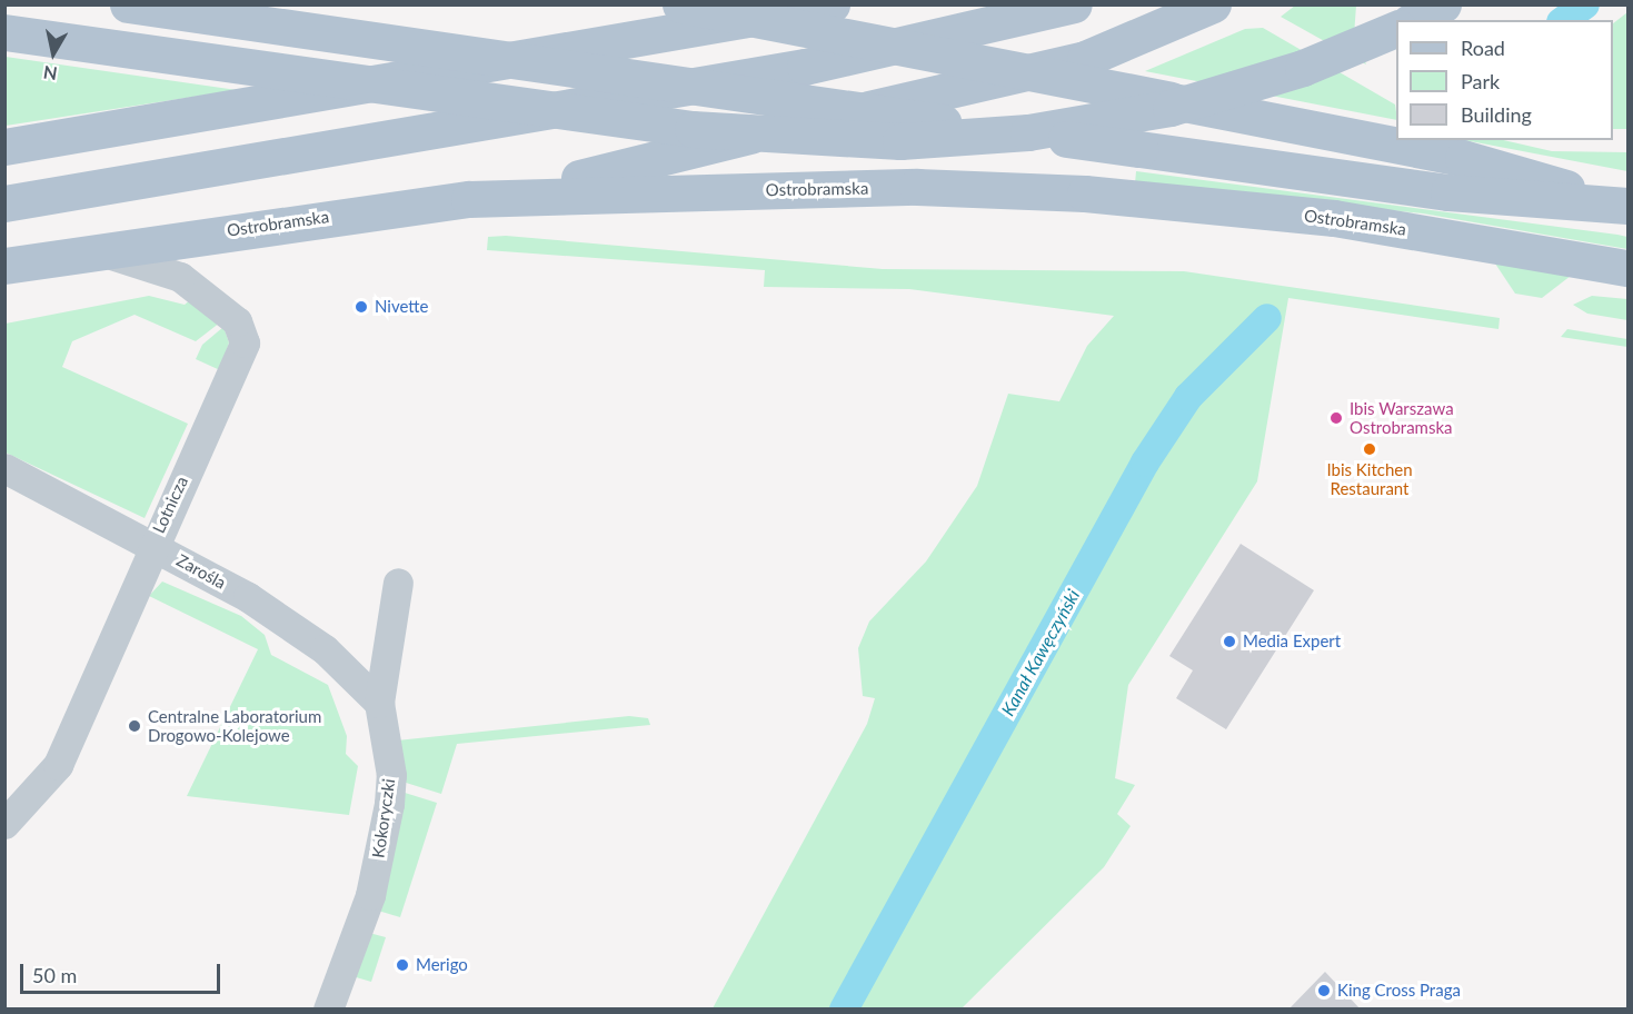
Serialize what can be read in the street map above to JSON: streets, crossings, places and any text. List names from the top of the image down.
{
  "streets": {
    "main road": ["Ostrobramska"],
    "street": ["Lotnicza", "Zarośla", "Kokoryczki"]
  },
  "crossings": [
    ["Ostrobramska", "Lotnicza"],
    ["Lotnicza", "Zarośla"],
    ["Zarośla", "Kokoryczki"]
  ],
  "water": ["Kanał Kawęczyński"],
  "places": [
    "Nivette",
    "Ibis Warszawa Ostrobramska",
    "Ibis Kitchen Restaurant",
    "Media Expert",
    "Centralne Laboratorium Drogowo-Kolejowe",
    "Merigo",
    "King Cross Praga"
  ],
  "legend": ["Road", "Park", "Building"],
  "scale_bar": "50 m",
  "north": "bottom"
}
